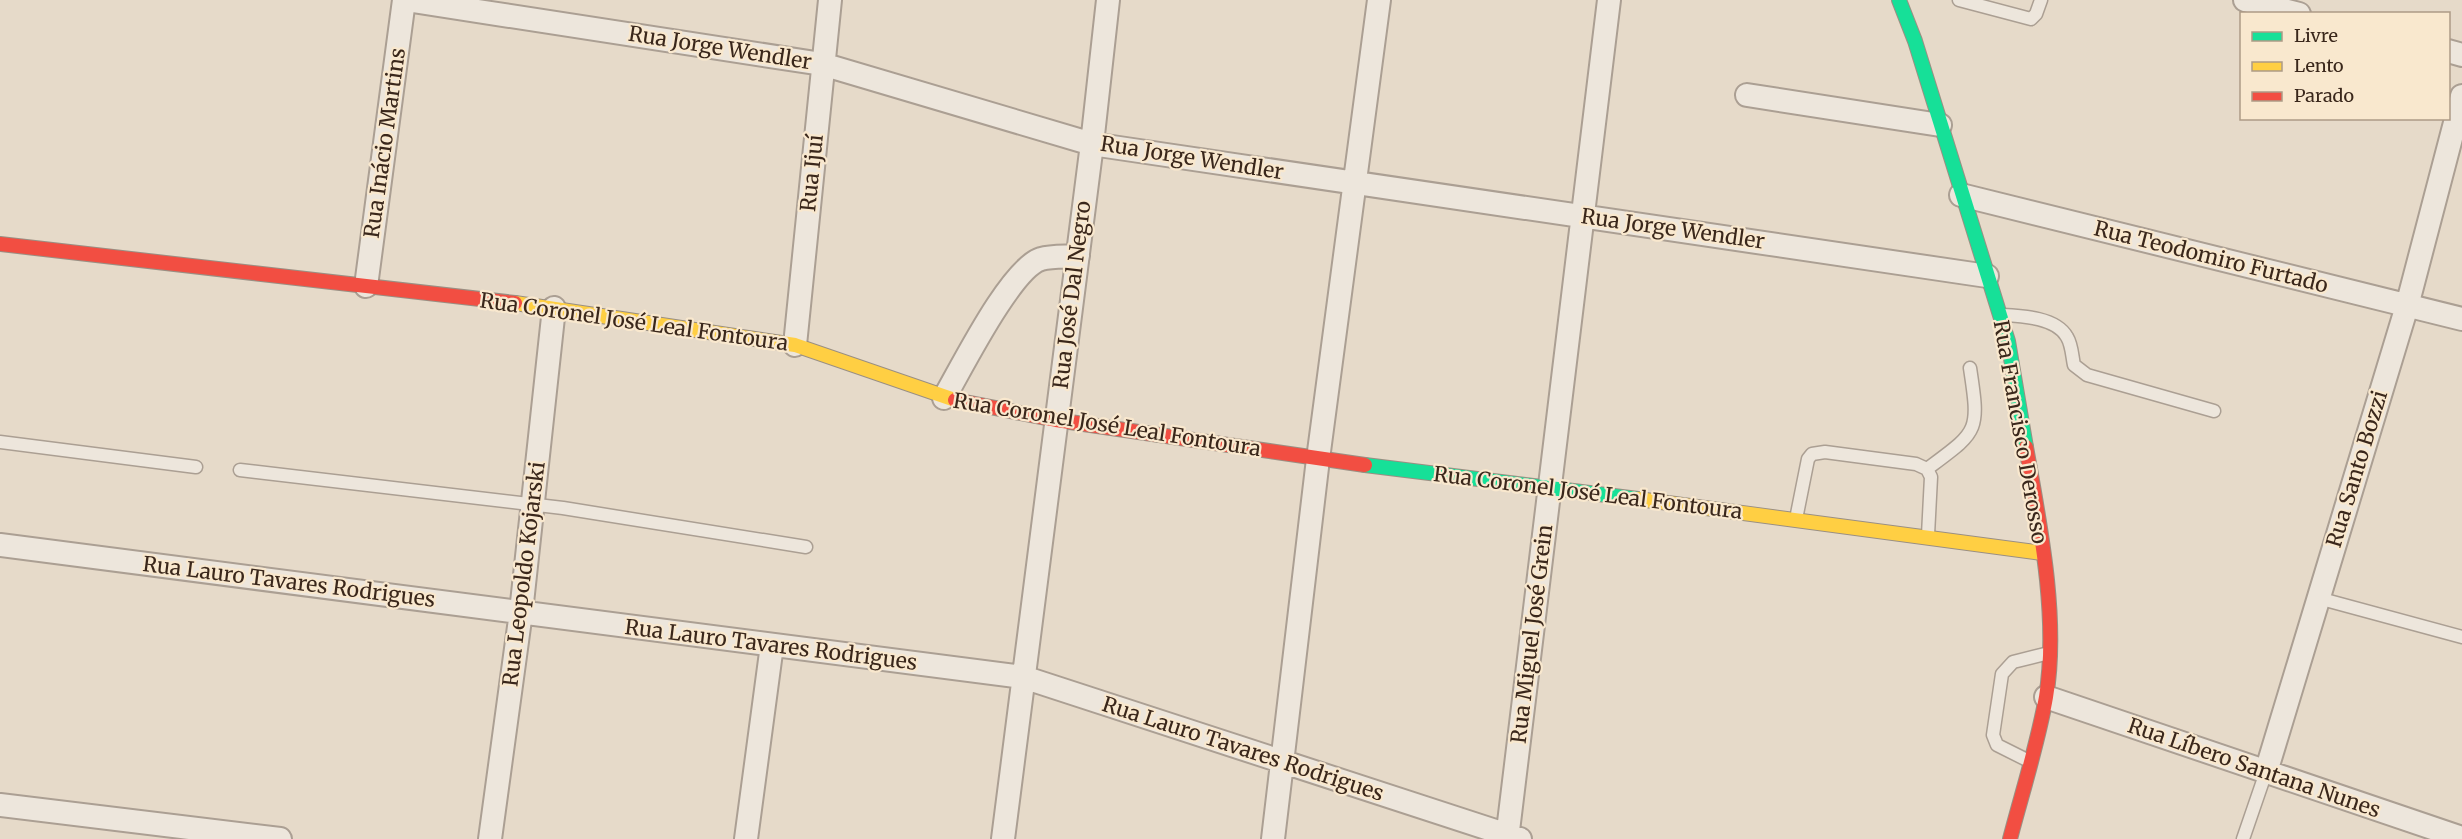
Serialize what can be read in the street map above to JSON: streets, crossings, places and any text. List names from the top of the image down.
{
  "streets": {
    "street": [
      "Rua Jorge Wendler",
      "Rua Inácio Martins",
      "Rua Ijuí",
      "Rua Teodomiro Furtado",
      "Rua José Dal Negro",
      "Rua Coronel José Leal Fontoura",
      "Rua Francisco Derosso",
      "Rua Santo Bozzi",
      "Rua Leopoldo Kojarski",
      "Rua Lauro Tavares Rodrigues",
      "Rua Miguel José Grein",
      "Rua Líbero Santana Nunes"
    ]
  },
  "crossings": [
    ["Rua Jorge Wendler", "Rua Inácio Martins"],
    ["Rua Jorge Wendler", "Rua Ijuí"],
    ["Rua Jorge Wendler", "Rua José Dal Negro"],
    ["Rua Jorge Wendler", "Rua Francisco Derosso"],
    ["Rua Jorge Wendler", "Rua Miguel José Grein"],
    ["Rua Inácio Martins", "Rua Coronel José Leal Fontoura"],
    ["Rua Ijuí", "Rua Coronel José Leal Fontoura"],
    ["Rua Teodomiro Furtado", "Rua Francisco Derosso"],
    ["Rua Teodomiro Furtado", "Rua Santo Bozzi"],
    ["Rua José Dal Negro", "Rua Coronel José Leal Fontoura"],
    ["Rua José Dal Negro", "Rua Lauro Tavares Rodrigues"],
    ["Rua Coronel José Leal Fontoura", "Rua Francisco Derosso"],
    ["Rua Coronel José Leal Fontoura", "Rua Leopoldo Kojarski"],
    ["Rua Coronel José Leal Fontoura", "Rua Miguel José Grein"],
    ["Rua Francisco Derosso", "Rua Líbero Santana Nunes"],
    ["Rua Santo Bozzi", "Rua Líbero Santana Nunes"],
    ["Rua Leopoldo Kojarski", "Rua Lauro Tavares Rodrigues"],
    ["Rua Lauro Tavares Rodrigues", "Rua Miguel José Grein"]
  ],
  "legend": ["Livre", "Lento", "Parado"]
}
